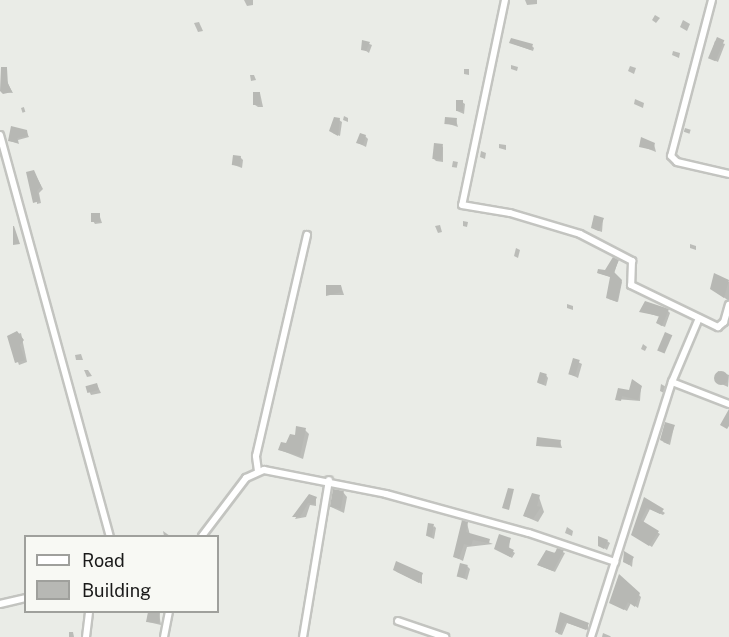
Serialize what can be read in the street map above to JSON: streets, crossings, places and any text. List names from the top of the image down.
{
  "legend": ["Road", "Building"]
}
